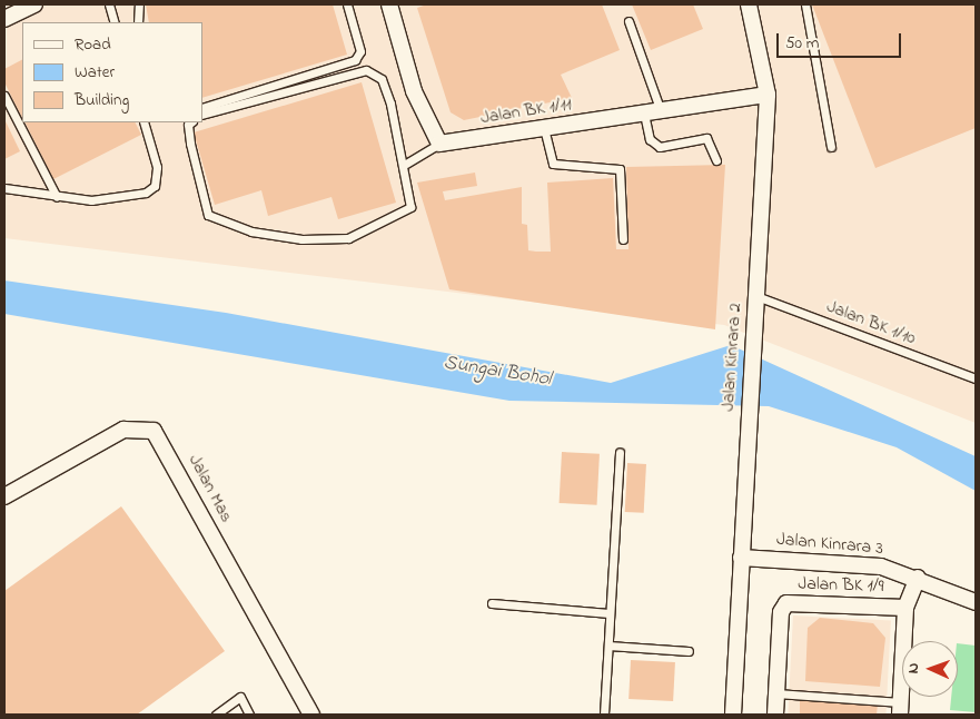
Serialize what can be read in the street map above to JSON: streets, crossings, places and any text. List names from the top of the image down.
{
  "streets": {
    "street": [
      "Jalan BK 1/11",
      "Jalan Kinrara 2",
      "Jalan Mas",
      "Jalan Kinrara 3",
      "Jalan BK 1/9"
    ],
    "lane": ["Jalan BK 1/10"]
  },
  "crossings": [
    ["Jalan BK 1/11", "Jalan Kinrara 2"],
    ["Jalan BK 1/10", "Jalan Kinrara 2"],
    ["Jalan Kinrara 2", "Jalan Kinrara 3"]
  ],
  "water": ["Sungai Bohol"],
  "legend": ["Road", "Water", "Building"],
  "scale_bar": "50 m",
  "north": "left"
}
